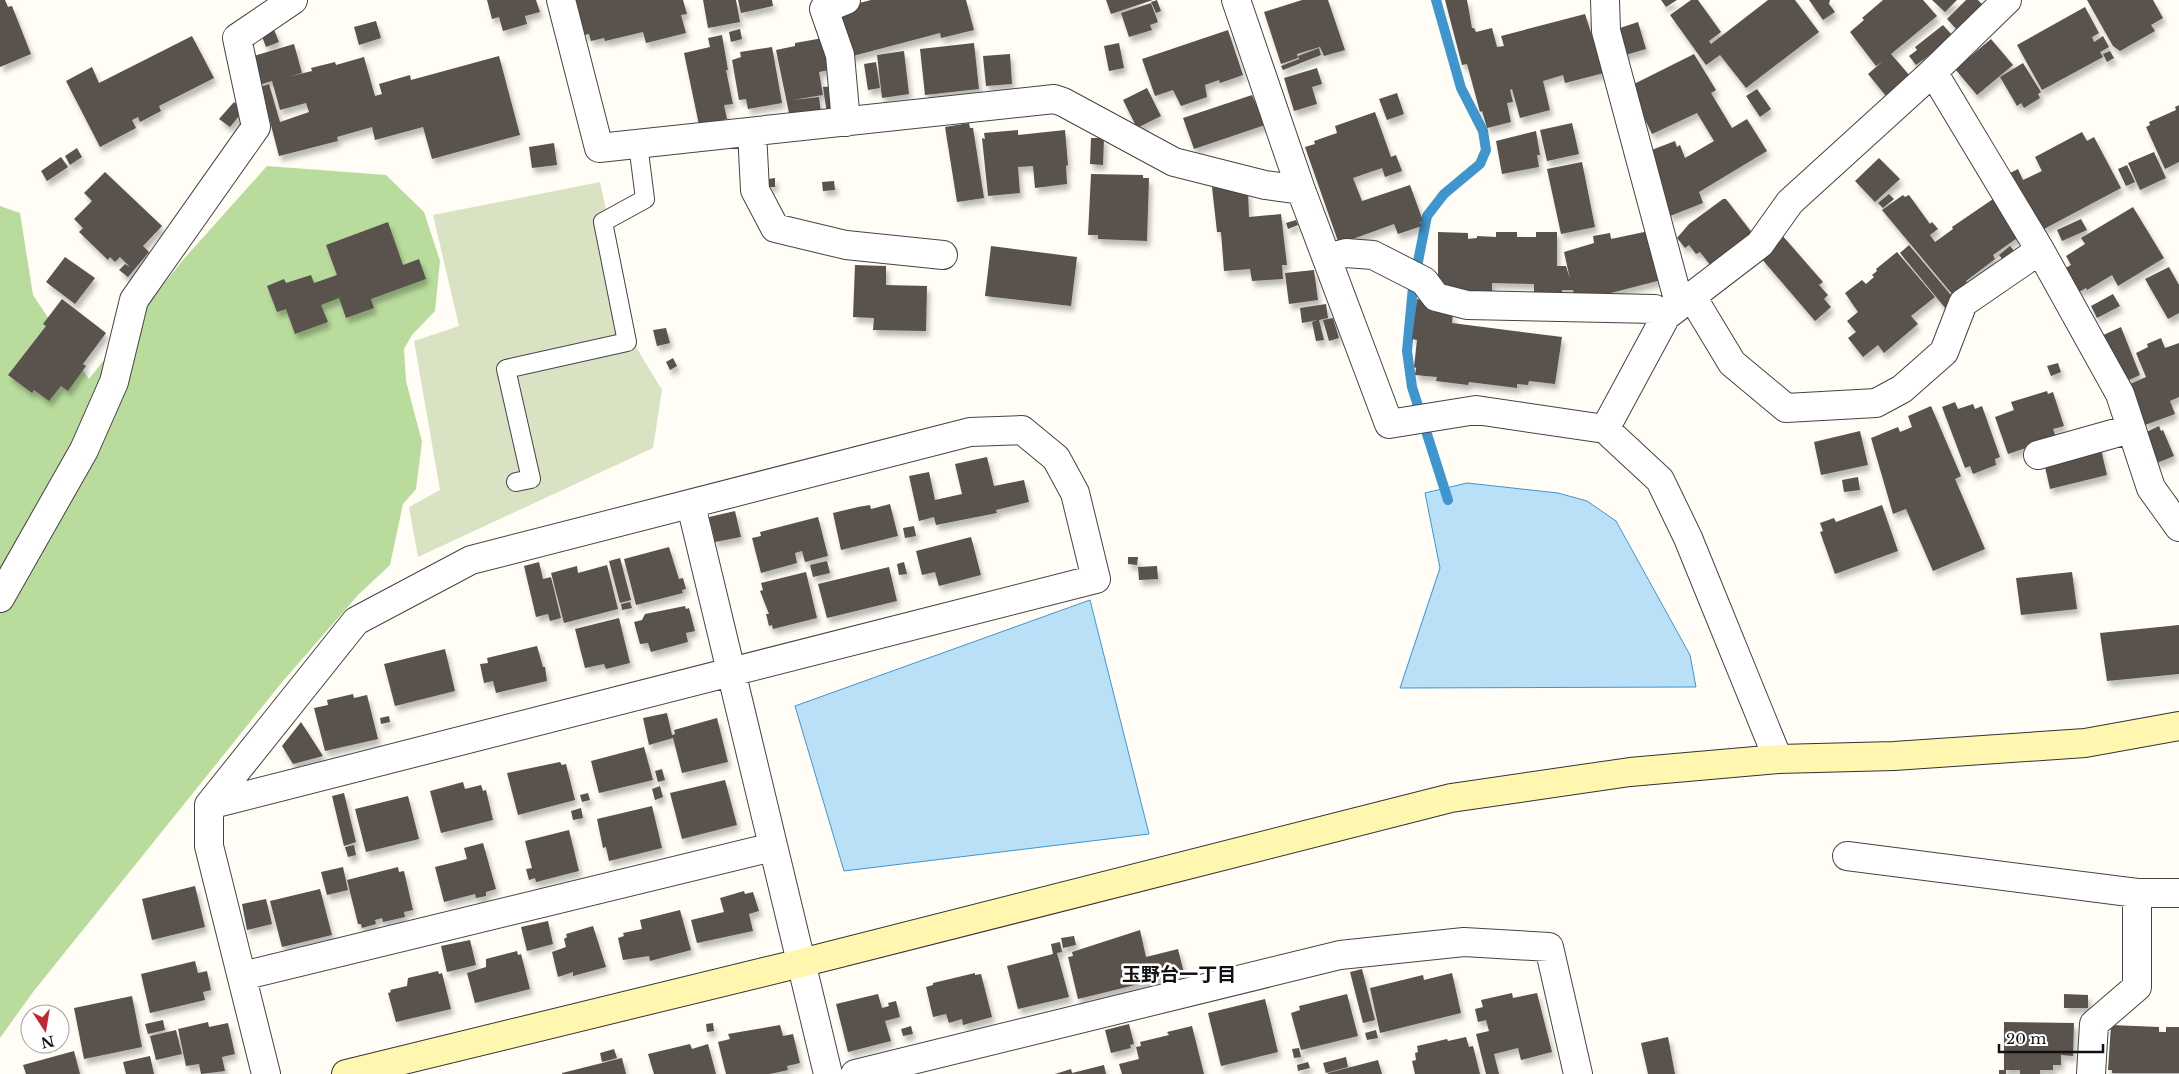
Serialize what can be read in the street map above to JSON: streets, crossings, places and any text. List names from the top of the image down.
{
  "districts": ["玉野台一丁目"],
  "scale_bar": "20 m",
  "north": "bottom"
}
